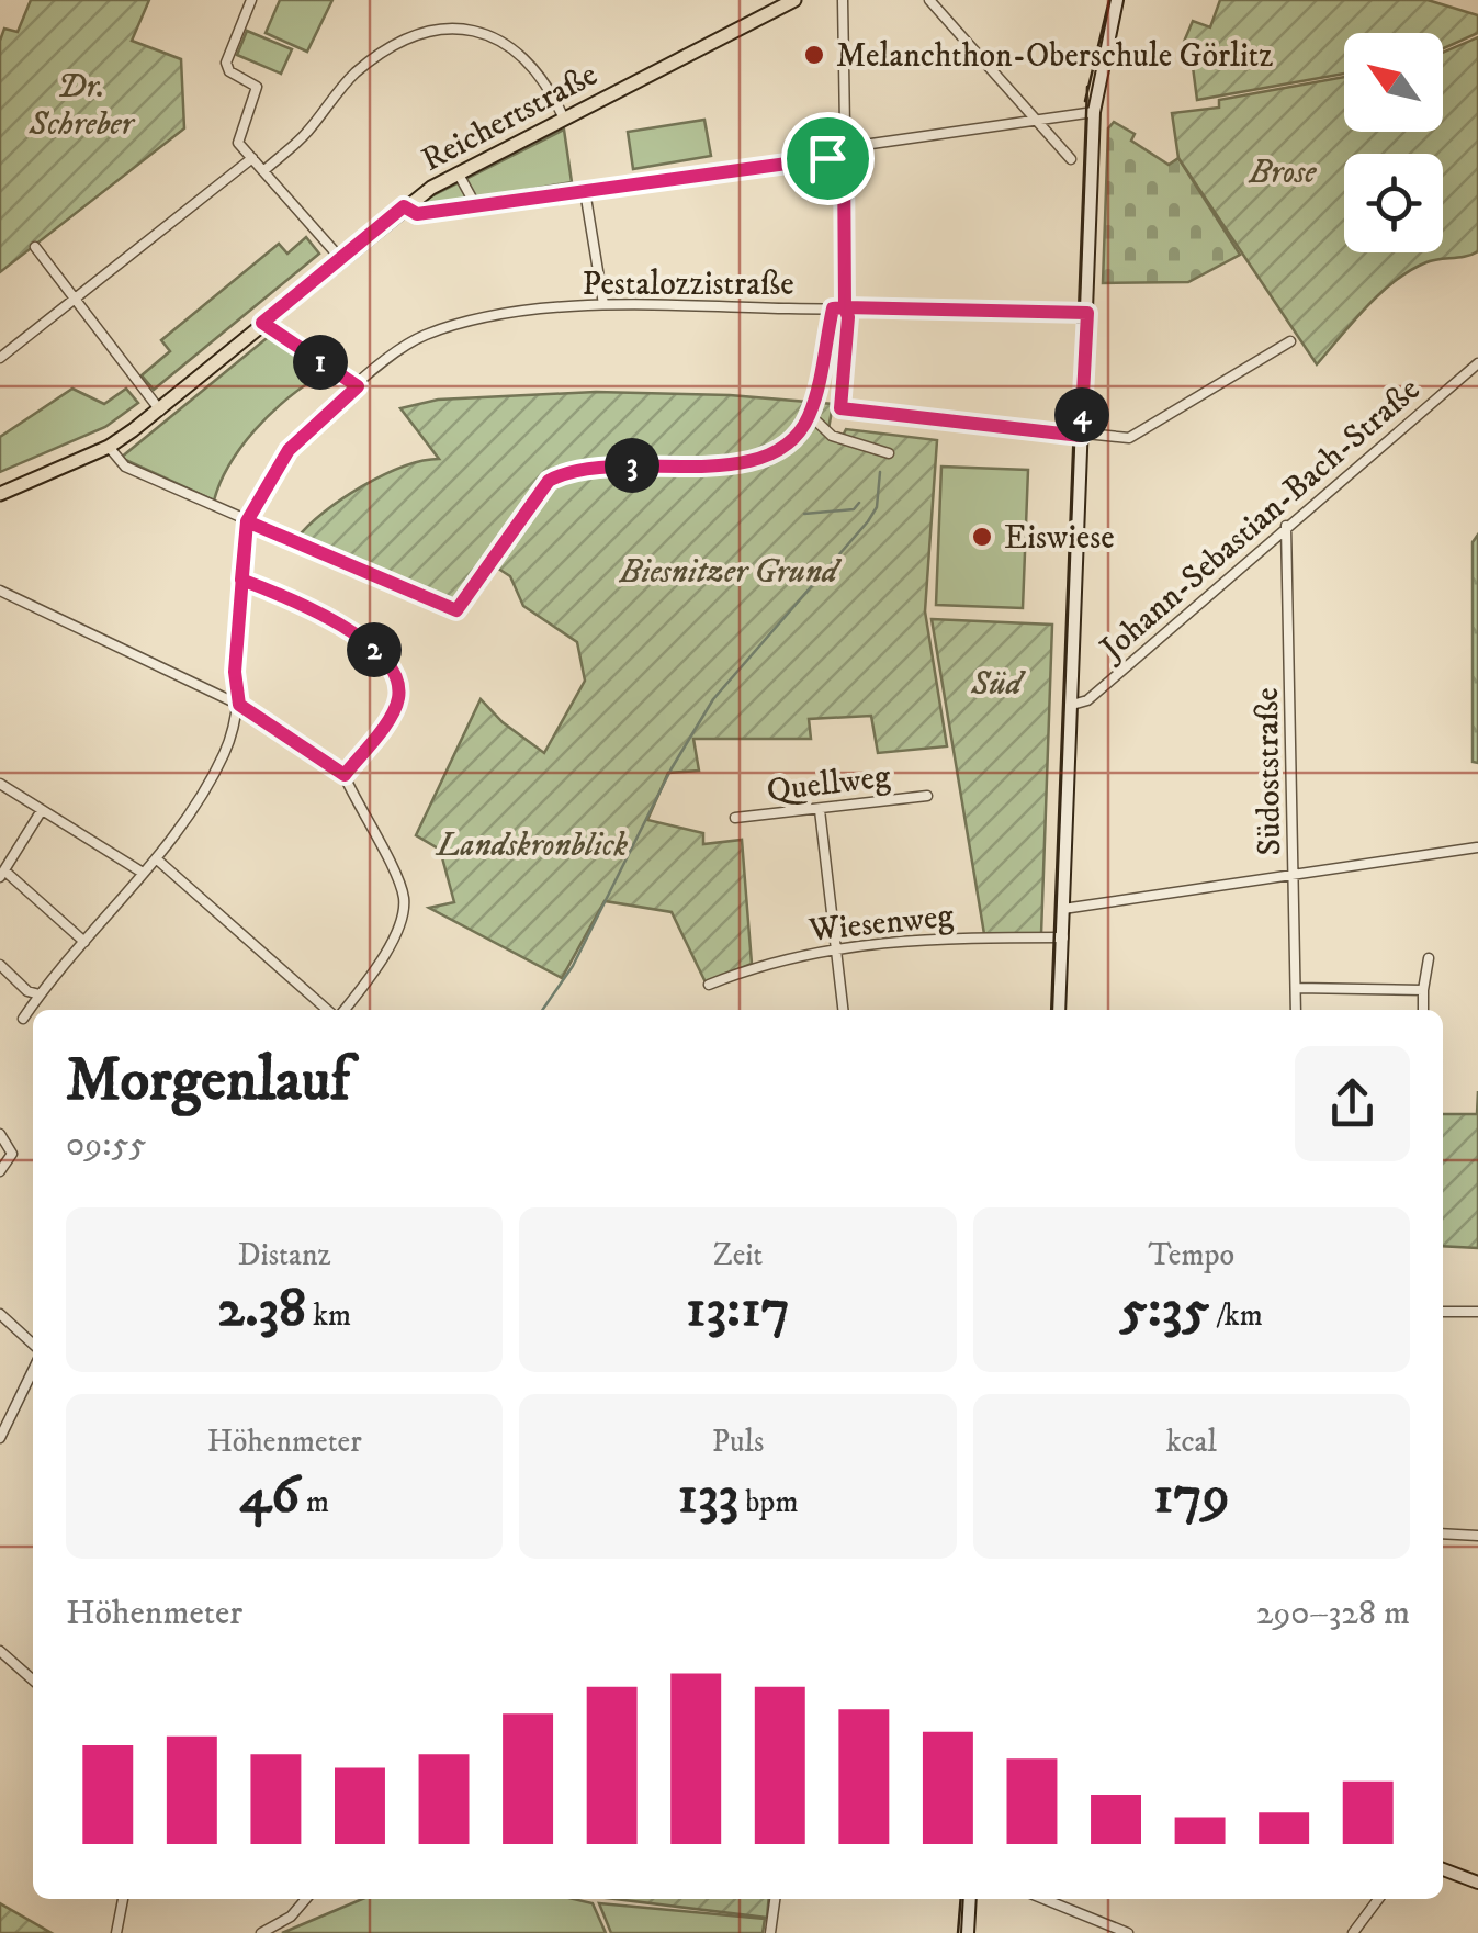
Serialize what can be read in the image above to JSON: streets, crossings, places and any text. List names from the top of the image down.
{
  "streets": {
    "main road": ["Reichertstraße"],
    "street": [
      "Pestalozzistraße",
      "Johann-Sebastian-Bach-Straße",
      "Südoststraße",
      "Quellweg",
      "Wiesenweg"
    ]
  },
  "crossings": [
    ["Johann-Sebastian-Bach-Straße", "Südoststraße"]
  ],
  "parks": [
    "Dr. Schreber",
    "Brose",
    "Biesnitzer Grund",
    "Süd",
    "Landskronblick"
  ],
  "places": ["Melanchthon-Oberschule Görlitz", "Eiswiese"],
  "north": "top left",
  "page": {
    "pins": [
      "1",
      "4",
      "3",
      "2"
    ],
    "heading": ["Morgenlauf", "09:55"],
    "stats": [
      ["Distanz", "2.38 km"],
      ["Zeit", "13:17"],
      ["Tempo", "5:35 /km"],
      ["Höhenmeter", "46 m"],
      ["Puls", "133 bpm"],
      ["kcal", "179"]
    ],
    "chart": ["Höhenmeter", "290–328 m"]
  }
}
